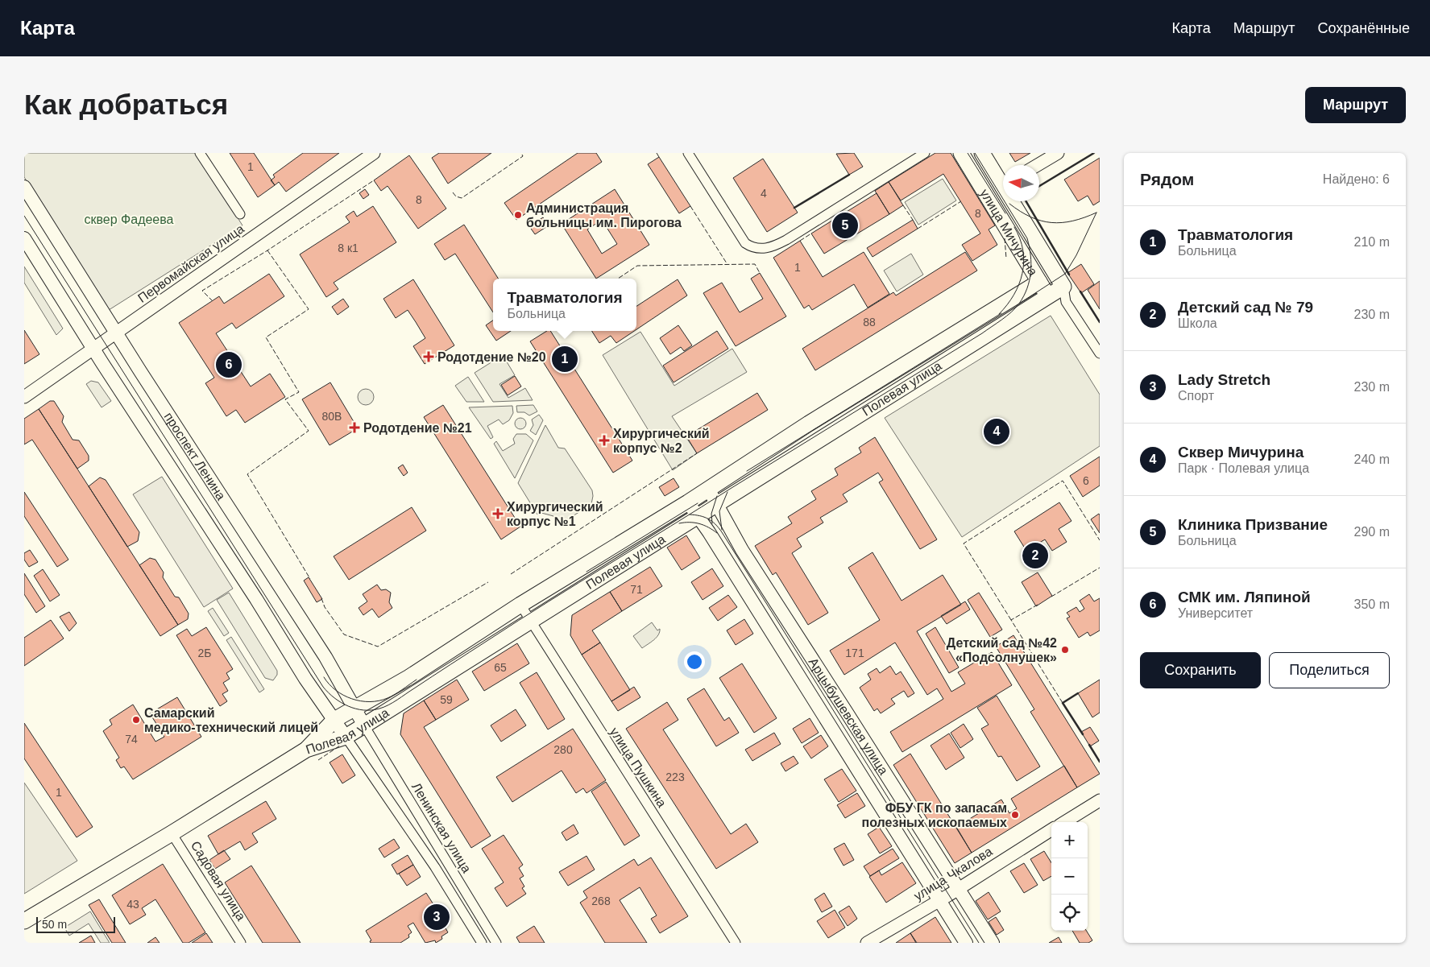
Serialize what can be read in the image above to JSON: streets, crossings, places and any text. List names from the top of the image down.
{
  "streets": {
    "main road": [
      "улица Мичурина",
      "Полевая улица",
      "проспект Ленина",
      "Арцыбушевская улица"
    ],
    "street": [
      "Первомайская улица",
      "улица Пушкина",
      "Ленинская улица",
      "улица Чкалова",
      "Садовая улица"
    ]
  },
  "crossings": [
    ["улица Мичурина", "Полевая улица"],
    ["Первомайская улица", "проспект Ленина"],
    ["Полевая улица", "проспект Ленина"],
    ["Полевая улица", "Арцыбушевская улица"],
    ["Полевая улица", "улица Пушкина"],
    ["Полевая улица", "Ленинская улица"],
    ["проспект Ленина", "Ленинская улица"],
    ["Арцыбушевская улица", "улица Чкалова"]
  ],
  "parks": ["сквер Фадеева"],
  "places": {
    "other": [
      "Администрация больницы им. Пирогова",
      "Детский сад №42 «Подсолнушек»",
      "Самарский медико-технический лицей",
      "ФБУ ГК по запасам полезных ископаемых"
    ],
    "health": [
      "Родотдение №20",
      "Родотдение №21",
      "Хирургический корпус №2",
      "Хирургический корпус №1"
    ]
  },
  "house_numbers": [
    "1",
    "4",
    "8",
    "8",
    "8 к1",
    "1",
    "88",
    "80В",
    "6",
    "71",
    "2Б",
    "171",
    "65",
    "59",
    "74",
    "280",
    "223",
    "1",
    "268",
    "43"
  ],
  "scale_bar": "50 m",
  "north": "left",
  "page": {
    "header": "Карта",
    "nav": ["Карта", "Маршрут", "Сохранённые"],
    "buttons": [
      "Маршрут",
      ["Сохранить", "Поделиться"]
    ],
    "title": "Как добраться",
    "heading": ["Рядом", "Найдено: 6"],
    "list": [
      {
        "mark": "1",
        "name": "Травматология",
        "note": "Больница",
        "value": "210 m"
      },
      {
        "mark": "2",
        "name": "Детский сад № 79",
        "note": "Школа",
        "value": "230 m"
      },
      {
        "mark": "3",
        "name": "Lady Stretch",
        "note": "Спорт",
        "value": "230 m"
      },
      {
        "mark": "4",
        "name": "Сквер Мичурина",
        "note": "Парк · Полевая улица",
        "value": "240 m"
      },
      {
        "mark": "5",
        "name": "Клиника Призвание",
        "note": "Больница",
        "value": "290 m"
      },
      {
        "mark": "6",
        "name": "СМК им. Ляпиной",
        "note": "Университет",
        "value": "350 m"
      }
    ],
    "pins": [
      "5",
      "1",
      "6",
      "4",
      "2",
      "3"
    ],
    "popup": ["Травматология", "Больница"],
    "map_buttons": ["+", "−"],
    "scale": "50 m"
  }
}
